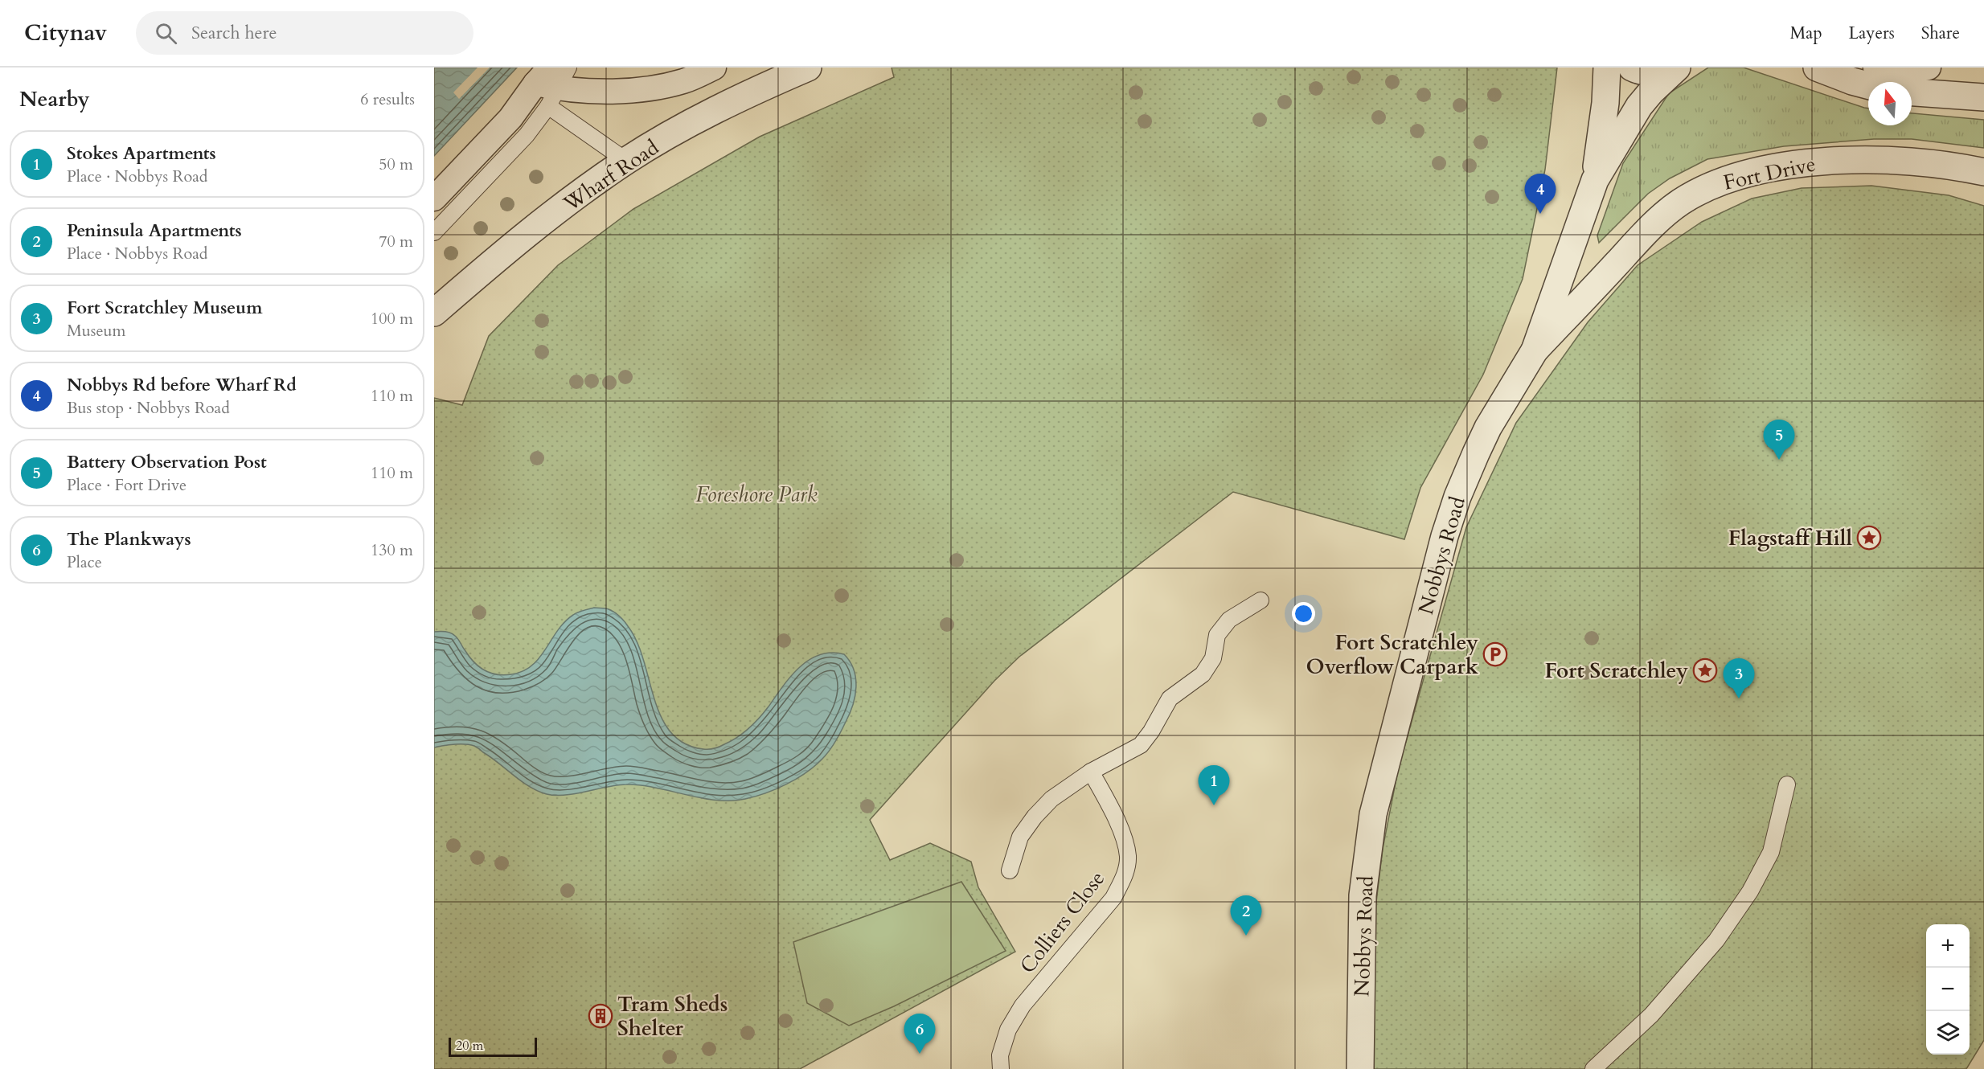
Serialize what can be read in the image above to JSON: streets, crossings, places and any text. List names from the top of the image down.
{
  "streets": {
    "street": ["Fort Drive", "Wharf Road", "Nobbys Road"],
    "lane": ["Colliers Close"]
  },
  "crossings": [
    ["Fort Drive", "Nobbys Road"]
  ],
  "parks": ["Foreshore Park"],
  "places": {
    "place": ["Flagstaff Hill", "Fort Scratchley"],
    "parking": ["Fort Scratchley Overflow Carpark"],
    "building": ["Tram Sheds Shelter"]
  },
  "scale_bar": "20 m",
  "north": "top",
  "page": {
    "header": "Citynav",
    "search": "Search here",
    "nav": ["Map", "Layers", "Share"],
    "heading": ["Nearby", "6 results"],
    "list": [
      {
        "mark": "1",
        "name": "Stokes Apartments",
        "note": "Place · Nobbys Road",
        "value": "50 m"
      },
      {
        "mark": "2",
        "name": "Peninsula Apartments",
        "note": "Place · Nobbys Road",
        "value": "70 m"
      },
      {
        "mark": "3",
        "name": "Fort Scratchley Museum",
        "note": "Museum",
        "value": "100 m"
      },
      {
        "mark": "4",
        "name": "Nobbys Rd before Wharf Rd",
        "note": "Bus stop · Nobbys Road",
        "value": "110 m"
      },
      {
        "mark": "5",
        "name": "Battery Observation Post",
        "note": "Place · Fort Drive",
        "value": "110 m"
      },
      {
        "mark": "6",
        "name": "The Plankways",
        "note": "Place",
        "value": "130 m"
      }
    ],
    "pins": [
      "4",
      "5",
      "3",
      "1",
      "2",
      "6"
    ],
    "map_buttons": ["+", "−"],
    "scale": "20 m"
  }
}
